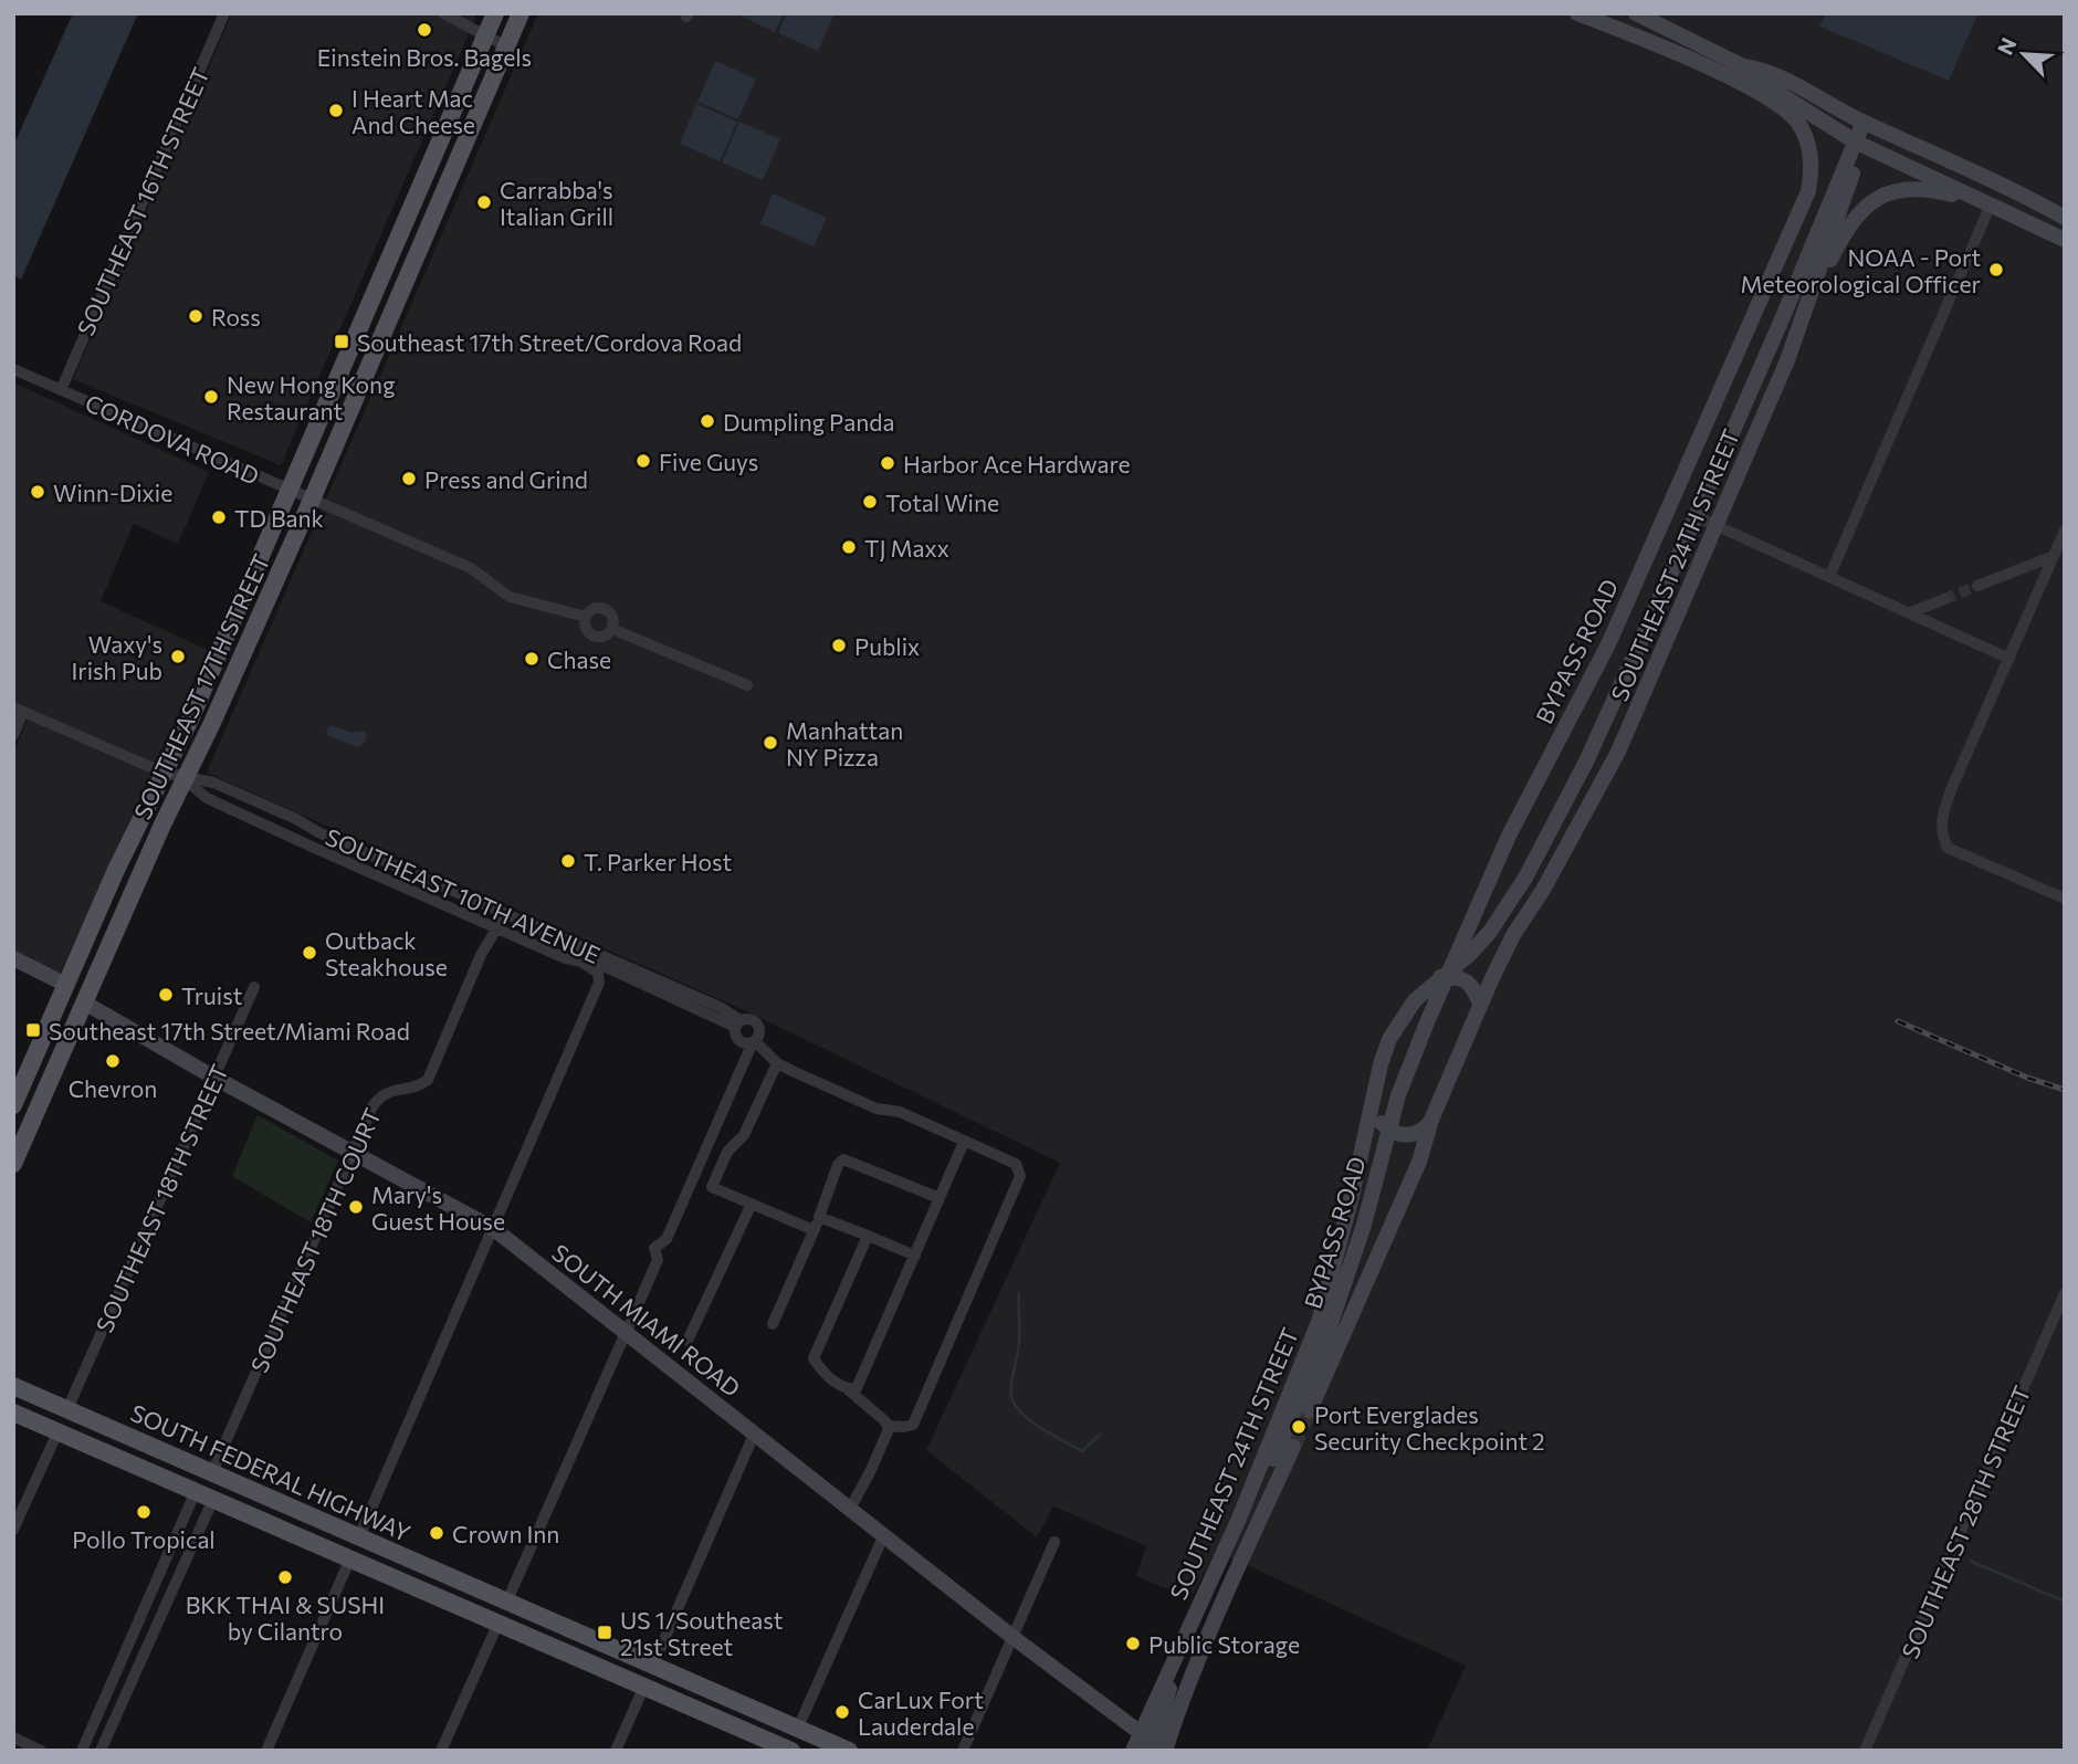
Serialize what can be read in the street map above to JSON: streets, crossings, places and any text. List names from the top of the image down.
{
  "streets": {
    "main road": ["SOUTHEAST 17TH STREET", "SOUTH FEDERAL HIGHWAY"],
    "street": [
      "SOUTHEAST 16TH STREET",
      "CORDOVA ROAD",
      "SOUTHEAST 24TH STREET",
      "BYPASS ROAD",
      "SOUTHEAST 10TH AVENUE",
      "SOUTHEAST 18TH STREET",
      "SOUTHEAST 18TH COURT",
      "SOUTH MIAMI ROAD",
      "SOUTHEAST 28TH STREET"
    ]
  },
  "crossings": [
    ["SOUTHEAST 16TH STREET", "CORDOVA ROAD"],
    ["CORDOVA ROAD", "SOUTHEAST 17TH STREET"],
    ["SOUTHEAST 24TH STREET", "BYPASS ROAD"],
    ["SOUTHEAST 24TH STREET", "SOUTH MIAMI ROAD"],
    ["SOUTHEAST 17TH STREET", "SOUTHEAST 10TH AVENUE"],
    ["SOUTHEAST 17TH STREET", "SOUTH MIAMI ROAD"],
    ["SOUTHEAST 10TH AVENUE", "SOUTHEAST 18TH COURT"],
    ["SOUTHEAST 18TH STREET", "SOUTH MIAMI ROAD"],
    ["SOUTHEAST 18TH STREET", "SOUTH FEDERAL HIGHWAY"],
    ["SOUTHEAST 18TH COURT", "SOUTH MIAMI ROAD"],
    ["SOUTHEAST 18TH COURT", "SOUTH FEDERAL HIGHWAY"]
  ],
  "places": {
    "other": [
      "Einstein Bros. Bagels",
      "I Heart Mac And Cheese",
      "Carrabba's Italian Grill",
      "NOAA - Port Meteorological Officer",
      "Ross",
      "New Hong Kong Restaurant",
      "Dumpling Panda",
      "Five Guys",
      "Harbor Ace Hardware",
      "Press and Grind",
      "Winn-Dixie",
      "Total Wine",
      "TD Bank",
      "TJ Maxx",
      "Publix",
      "Waxy's Irish Pub",
      "Chase",
      "Manhattan NY Pizza",
      "T. Parker Host",
      "Outback Steakhouse",
      "Truist",
      "Chevron",
      "Mary's Guest House",
      "Port Everglades Security Checkpoint 2",
      "Pollo Tropical",
      "Crown Inn",
      "BKK THAI & SUSHI by Cilantro",
      "Public Storage",
      "CarLux Fort Lauderdale"
    ],
    "transit": ["Southeast 17th Street/Cordova Road", "Southeast 17th Street/Miami Road", "US 1/Southeast 21st Street"]
  },
  "north": "top left"
}
